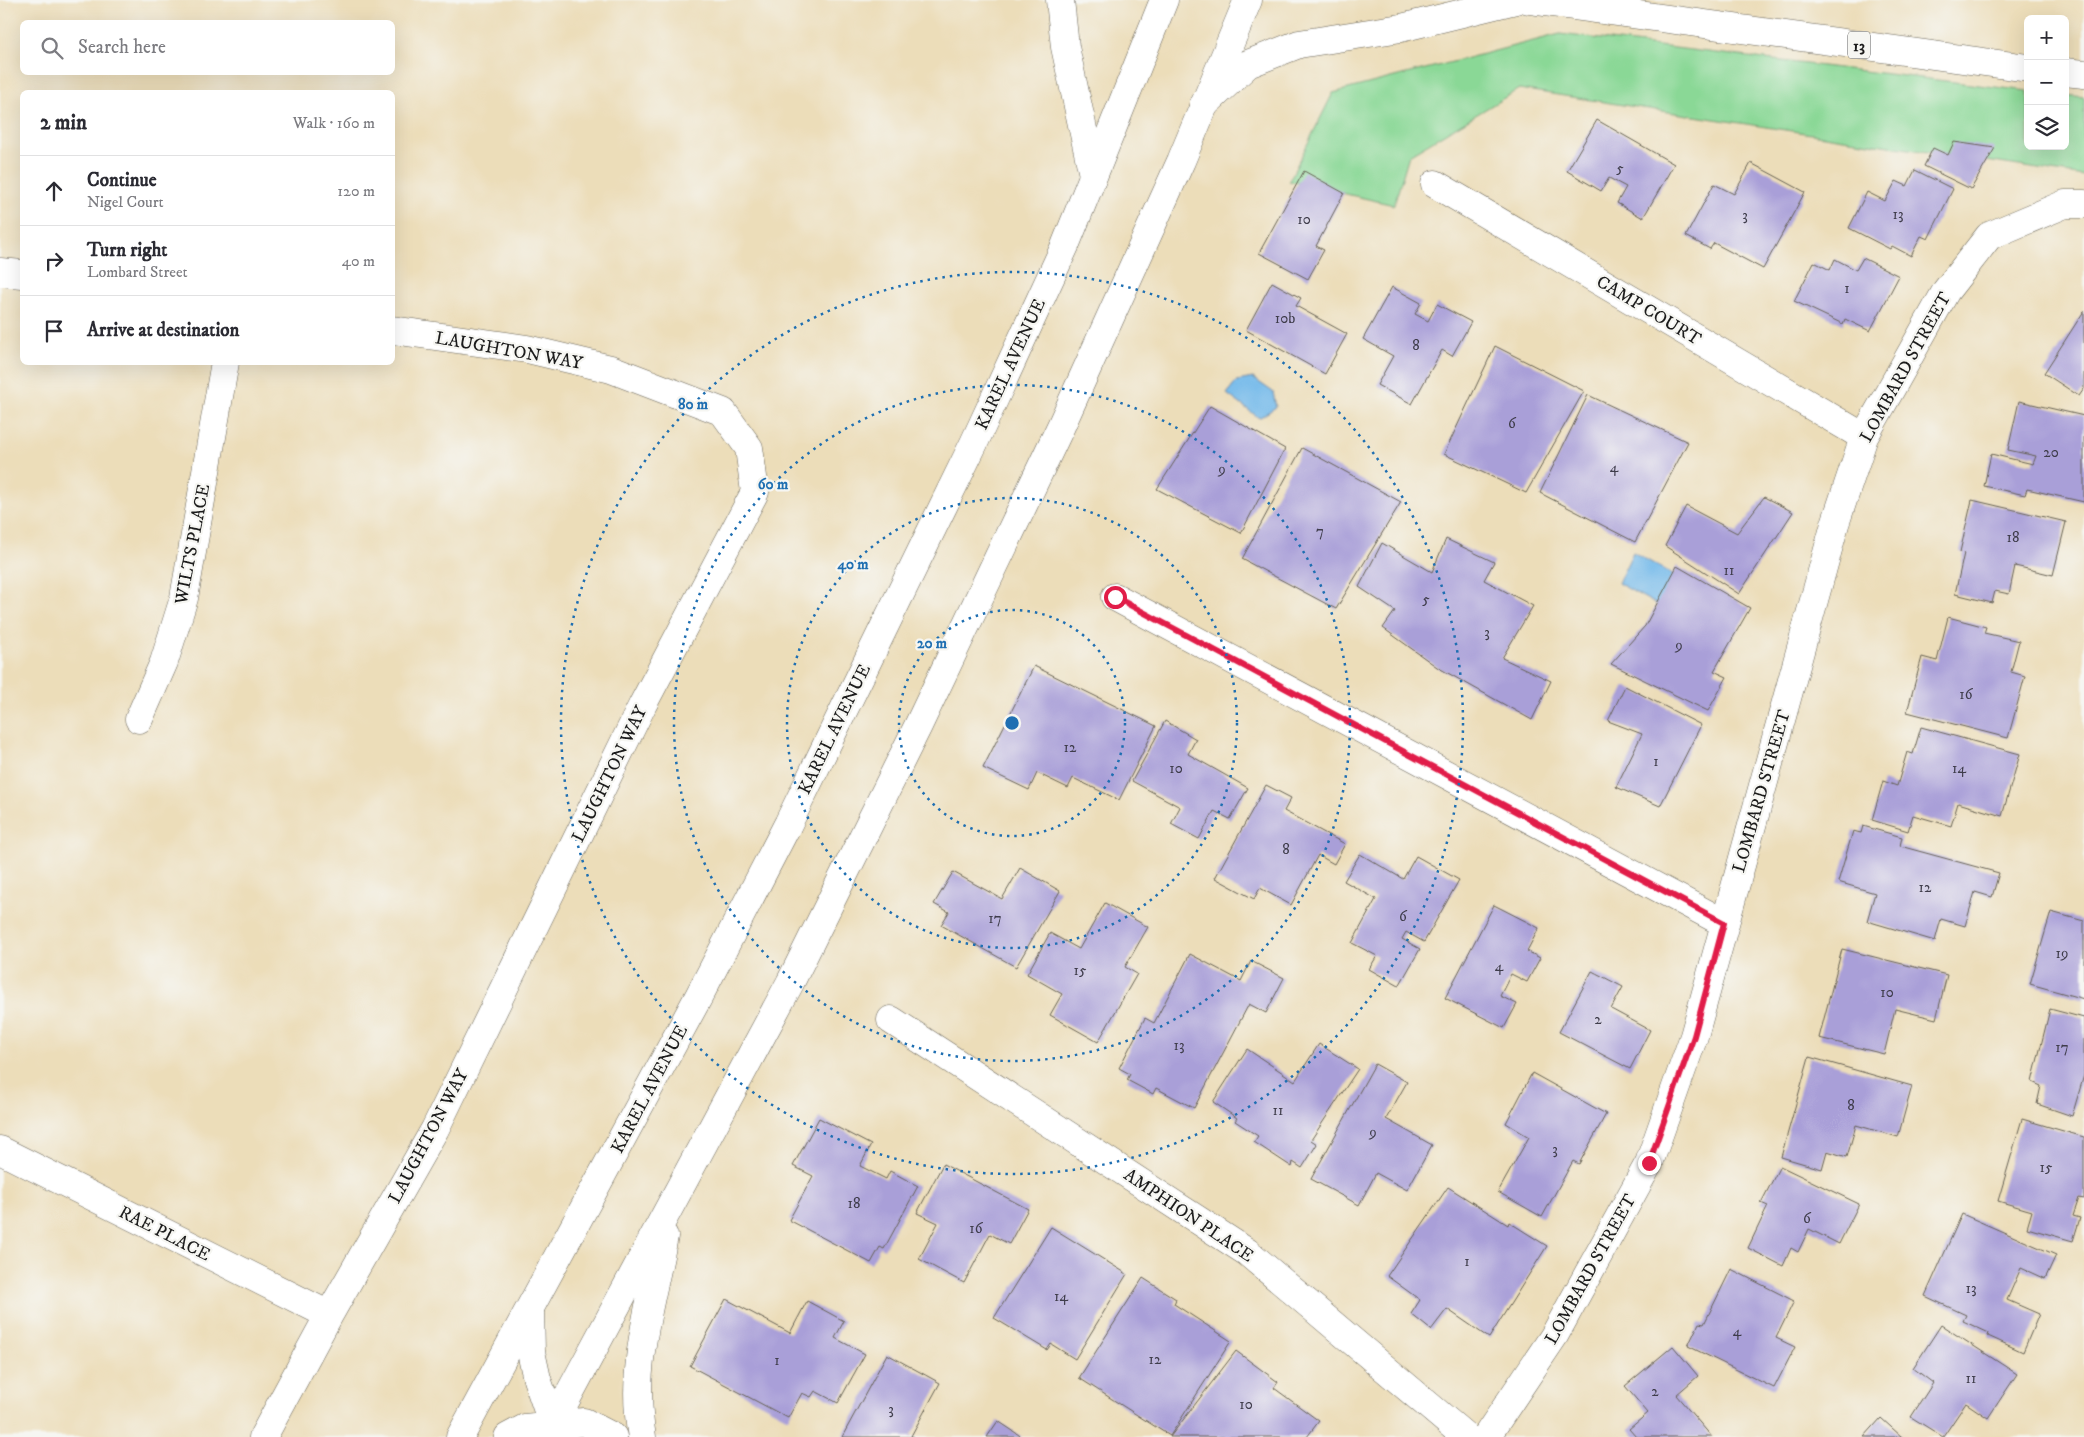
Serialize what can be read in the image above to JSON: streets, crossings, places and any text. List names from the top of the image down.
{
  "streets": {
    "main road": [
      "13",
      "CAMP COURT",
      "LAUGHTON WAY",
      "KAREL AVENUE",
      "LOMBARD STREET",
      "WILTS PLACE",
      "AMPHION PLACE",
      "RAE PLACE"
    ]
  },
  "crossings": [
    ["CAMP COURT", "LOMBARD STREET"],
    ["LAUGHTON WAY", "RAE PLACE"]
  ],
  "house_numbers": [
    "5",
    "13",
    "3",
    "10",
    "1",
    "10b",
    "8",
    "6",
    "20",
    "4",
    "9",
    "7",
    "18",
    "11",
    "5",
    "3",
    "9",
    "16",
    "12",
    "1",
    "10",
    "14",
    "8",
    "12",
    "6",
    "17",
    "19",
    "4",
    "15",
    "10",
    "2",
    "13",
    "17",
    "8",
    "11",
    "9",
    "3",
    "15",
    "18",
    "6",
    "16",
    "1",
    "13",
    "14",
    "4",
    "12",
    "1",
    "11",
    "2",
    "10",
    "3"
  ],
  "page": {
    "map_buttons": ["+", "−"],
    "search": "Search here",
    "heading": ["2 min", "Walk · 160 m"],
    "list": [
      ["Continue", "Nigel Court", "120 m"],
      ["Turn right", "Lombard Street", "40 m"],
      "Arrive at destination"
    ]
  },
  "rings": [
    "80 m",
    "60 m",
    "40 m",
    "20 m"
  ]
}
